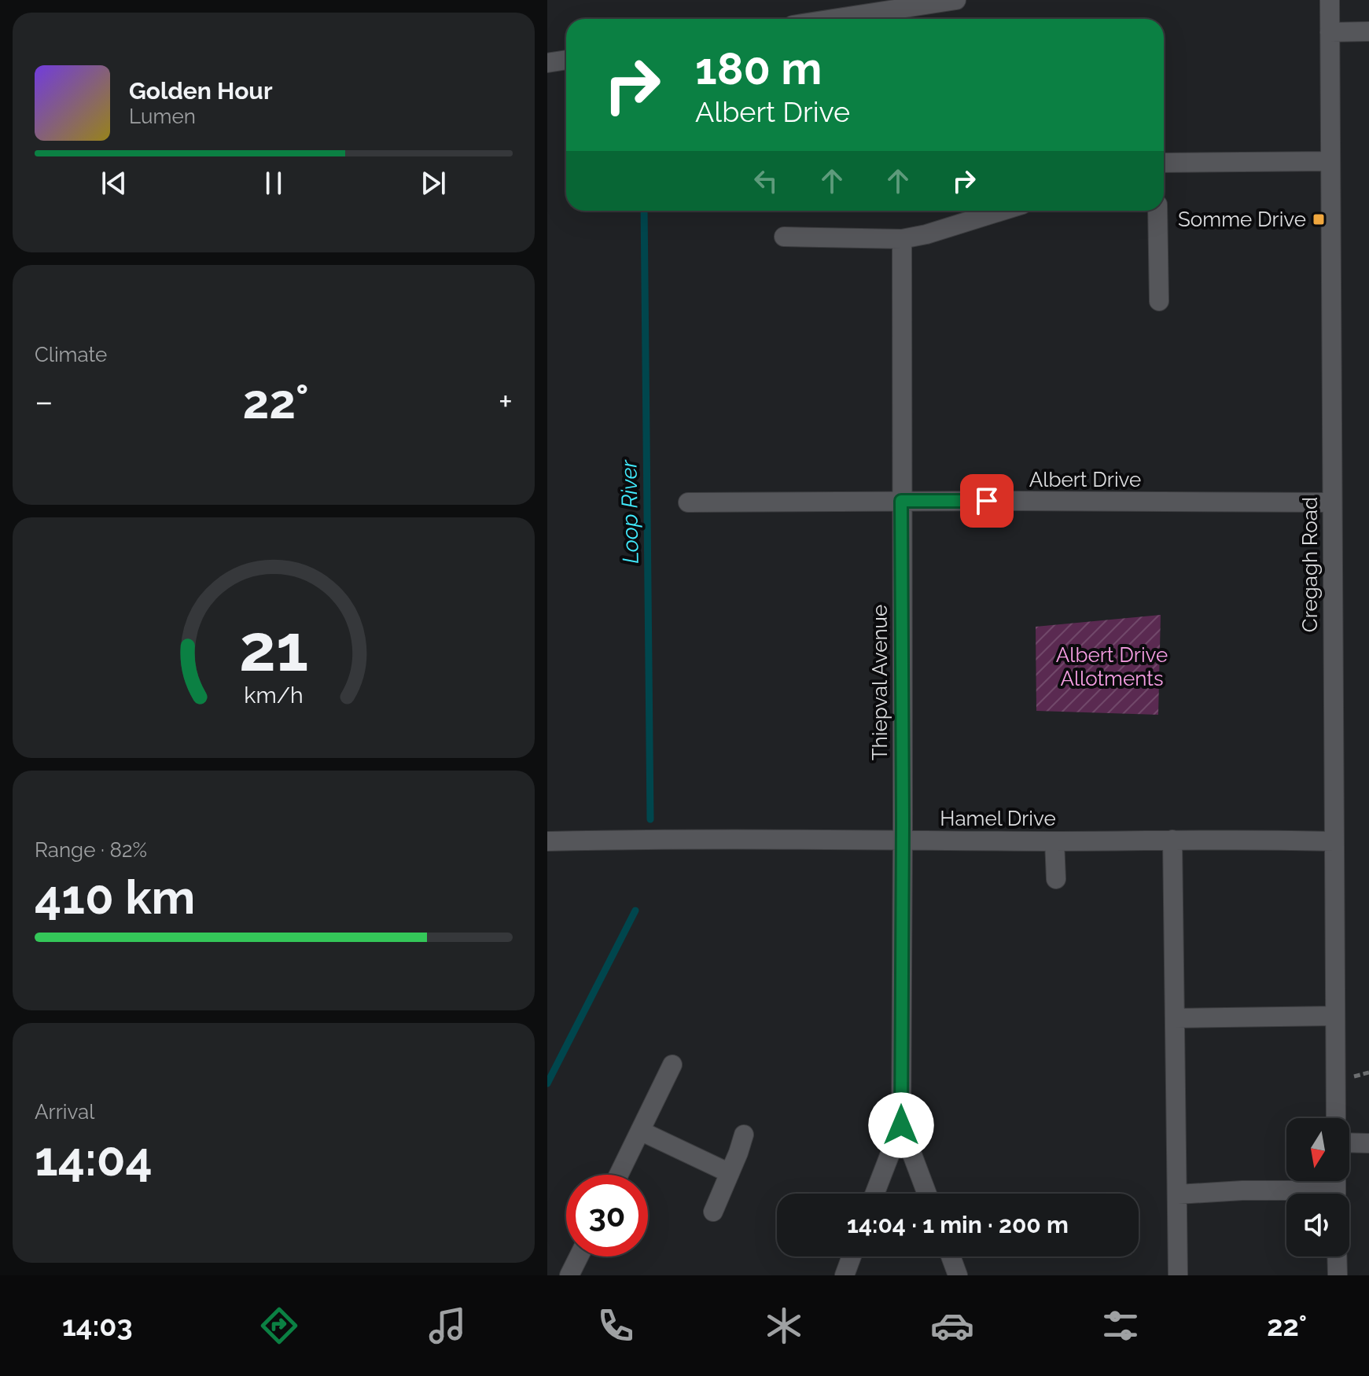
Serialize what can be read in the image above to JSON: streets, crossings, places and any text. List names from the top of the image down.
{
  "streets": {
    "street": [
      "Albert Drive",
      "Cregagh Road",
      "Thiepval Avenue",
      "Hamel Drive"
    ]
  },
  "crossings": [
    ["Albert Drive", "Cregagh Road"],
    ["Albert Drive", "Thiepval Avenue"],
    ["Cregagh Road", "Hamel Drive"],
    ["Thiepval Avenue", "Hamel Drive"]
  ],
  "water": ["Loop River"],
  "parks": ["Albert Drive Allotments"],
  "places": {
    "transit": ["Somme Drive"]
  },
  "north": "bottom",
  "page": {
    "turn": ["180 m", "Albert Drive"],
    "song": ["Golden Hour", "Lumen"],
    "tile": [
      "Climate",
      ["Range · 82%", "410 km"],
      ["Arrival", "14:04"]
    ],
    "heat": ["−", "22°", "+"],
    "limit": "30",
    "trip": "14:04 · 1 min · 200 m",
    "tabs": ["14:03", "22°"],
    "gauge": ["21", "km/h"]
  }
}
